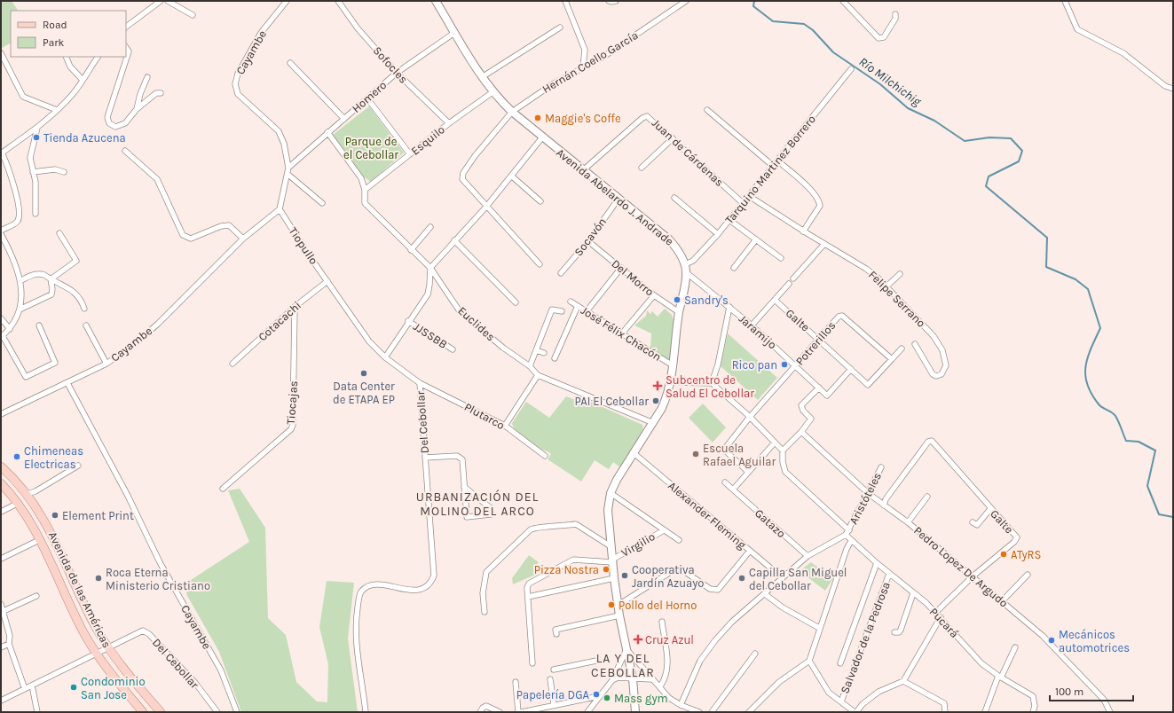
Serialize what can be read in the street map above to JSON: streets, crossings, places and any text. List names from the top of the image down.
{
  "streets": {
    "main road": ["Avenida de las Américas"],
    "street": [
      "Cayambe",
      "Hernán Coello García",
      "Sofocles",
      "Homero",
      "Esquilo",
      "Juan de Cárdenas",
      "Tarquino Martinez Borrero",
      "Avenida Abelardo J. Andrade",
      "Socavón",
      "Tiopullo",
      "Del Morro",
      "Felipe Serrano",
      "Galte",
      "Cotacachi",
      "Euclides",
      "Jaramijo",
      "José Félix Chacón",
      "JJSSBB",
      "Potrerillos",
      "Tiocajas",
      "Plutarco",
      "Del Cebollar",
      "Aristóteles",
      "Alexander Fleming",
      "Gatazo",
      "Virgilio",
      "Pedro Lopez De Argudo",
      "Pucará",
      "Salvador de la Pedrosa"
    ]
  },
  "crossings": [
    ["Cayambe", "Homero"],
    ["Cayambe", "Tiopullo"],
    ["Hernán Coello García", "Avenida Abelardo J. Andrade"],
    ["Sofocles", "Homero"],
    ["Sofocles", "Esquilo"],
    ["Homero", "Avenida Abelardo J. Andrade"],
    ["Homero", "Euclides"],
    ["Esquilo", "Avenida Abelardo J. Andrade"],
    ["Esquilo", "Euclides"],
    ["Juan de Cárdenas", "Tarquino Martinez Borrero"],
    ["Juan de Cárdenas", "Avenida Abelardo J. Andrade"],
    ["Tarquino Martinez Borrero", "Avenida Abelardo J. Andrade"],
    ["Tarquino Martinez Borrero", "Felipe Serrano"],
    ["Avenida Abelardo J. Andrade", "Socavón"],
    ["Avenida Abelardo J. Andrade", "Del Morro"],
    ["Avenida Abelardo J. Andrade", "Euclides"],
    ["Avenida Abelardo J. Andrade", "Jaramijo"],
    ["Avenida Abelardo J. Andrade", "José Félix Chacón"],
    ["Avenida Abelardo J. Andrade", "Alexander Fleming"],
    ["Avenida Abelardo J. Andrade", "Virgilio"],
    ["Socavón", "Del Morro"],
    ["Tiopullo", "Cotacachi"],
    ["Galte", "Jaramijo"],
    ["Galte", "Potrerillos"],
    ["Galte", "Pedro Lopez De Argudo"],
    ["Galte", "Pucará"],
    ["Cotacachi", "Tiocajas"],
    ["Jaramijo", "Potrerillos"],
    ["Plutarco", "Del Cebollar"],
    ["Del Cebollar", "Avenida de las Américas"],
    ["Aristóteles", "Pedro Lopez De Argudo"],
    ["Aristóteles", "Pucará"],
    ["Pucará", "Salvador de la Pedrosa"]
  ],
  "districts": ["URBANIZACIÓN DEL MOLINO DEL ARCO", "LA Y DEL CEBOLLAR"],
  "water": ["Río Milchichig"],
  "parks": ["Parque de el Cebollar"],
  "places": {
    "other": [
      "Maggie's Coffe",
      "Tienda Azucena",
      "Sandry's",
      "Rico pan",
      "Data Center de ETAPA EP",
      "PAI El Cebollar",
      "Escuela Rafael Aguilar",
      "Chimeneas Electricas",
      "Element Print",
      "ATyRS",
      "Pizza Nostra",
      "Cooperativa Jardín Azuayo",
      "Roca Eterna Ministerio Cristiano",
      "Capilla San Miguel del Cebollar",
      "Pollo del Horno",
      "Mecánicos automotrices",
      "Condominio San Jose",
      "Papelería DGA",
      "Mass gym"
    ],
    "health": ["Subcentro de Salud El Cebollar", "Cruz Azul"]
  },
  "legend": ["Road", "Park"],
  "scale_bar": "100 m"
}
